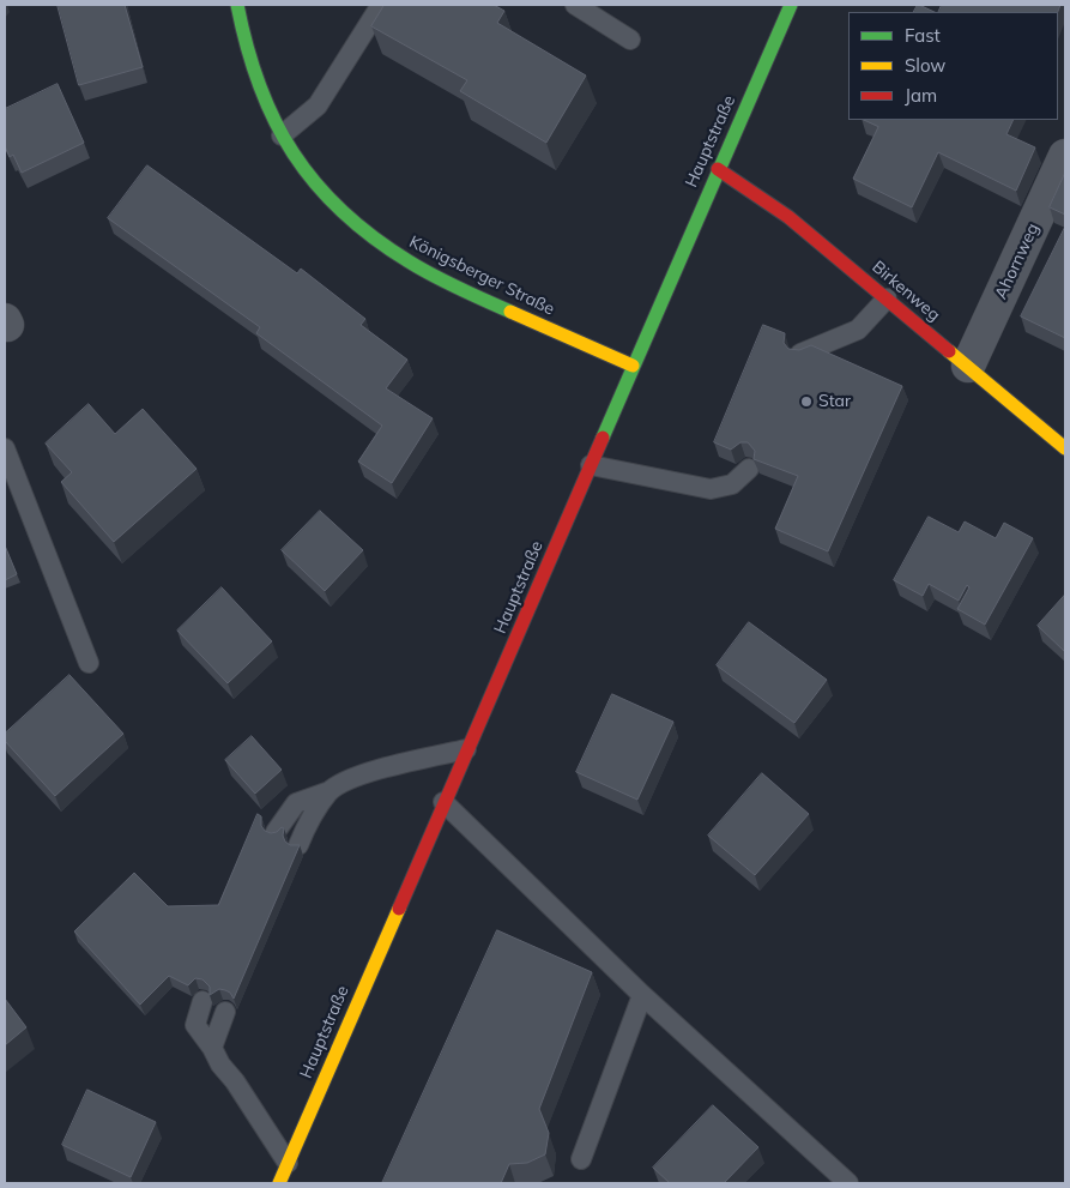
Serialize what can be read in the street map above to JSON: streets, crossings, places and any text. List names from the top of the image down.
{
  "streets": {
    "main road": ["Hauptstraße", "Königsberger Straße", "Birkenweg"],
    "street": ["Ahornweg"]
  },
  "crossings": [
    ["Hauptstraße", "Königsberger Straße"],
    ["Hauptstraße", "Birkenweg"],
    ["Ahornweg", "Birkenweg"]
  ],
  "places": ["Star"],
  "legend": ["Fast", "Slow", "Jam"]
}
